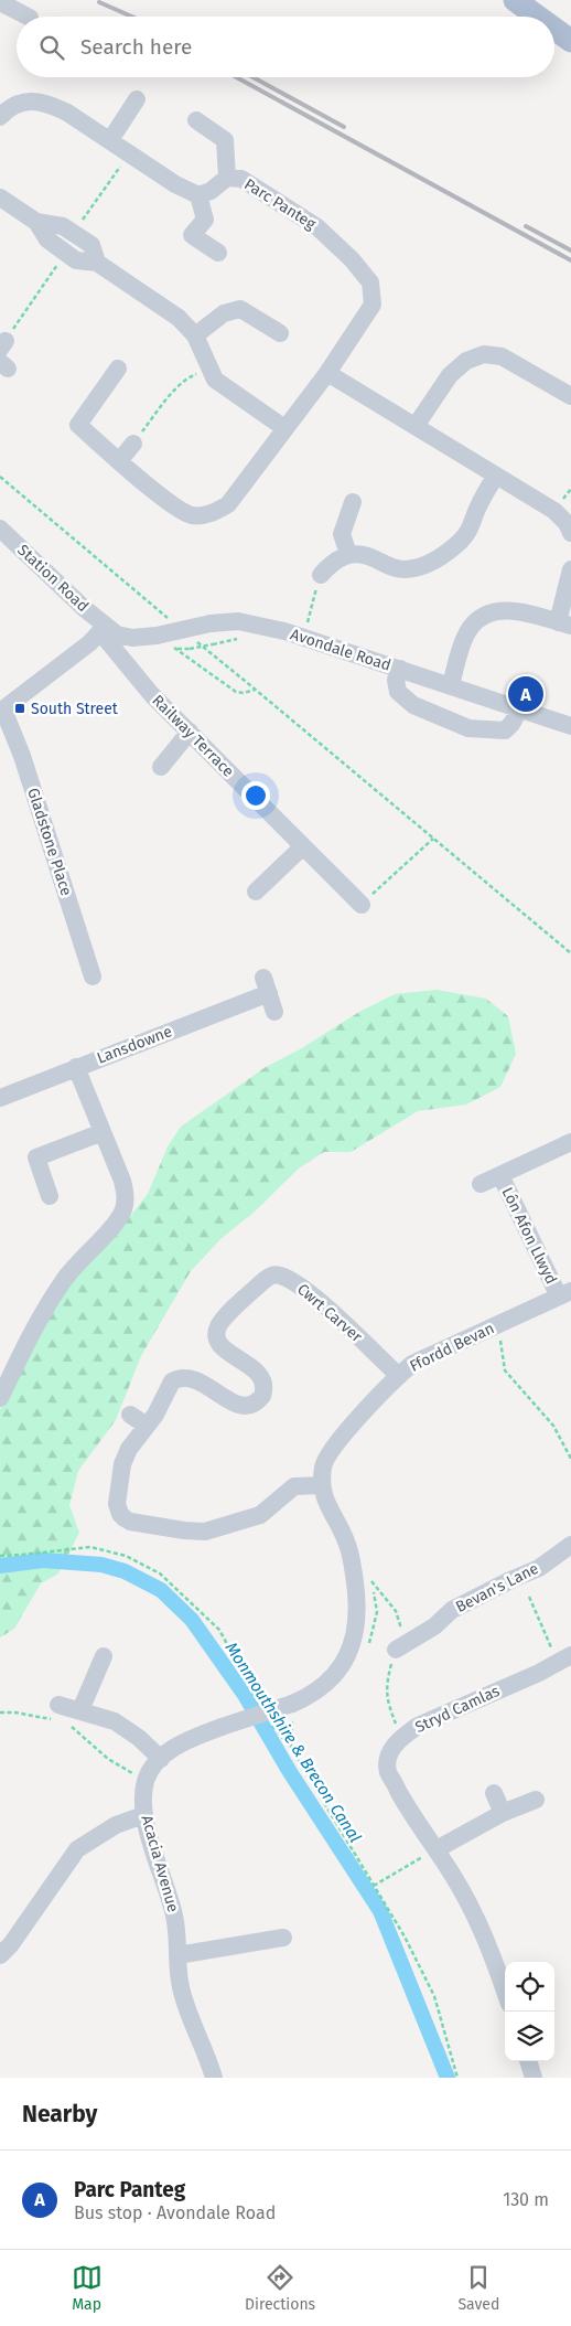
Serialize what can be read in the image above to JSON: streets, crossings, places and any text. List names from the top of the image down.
{
  "streets": {
    "street": [
      "Parc Panteg",
      "Station Road",
      "Avondale Road",
      "Railway Terrace",
      "Gladstone Place",
      "Lansdowne",
      "Lôn Afon Llwyd",
      "Cwrt Carver",
      "Ffordd Bevan",
      "Bevan's Lane",
      "Stryd Camlas",
      "Acacia Avenue"
    ]
  },
  "crossings": [
    ["Station Road", "Avondale Road"],
    ["Station Road", "Railway Terrace"],
    ["Avondale Road", "Railway Terrace"],
    ["Lôn Afon Llwyd", "Ffordd Bevan"],
    ["Cwrt Carver", "Ffordd Bevan"]
  ],
  "water": ["Monmouthshire & Brecon Canal"],
  "places": {
    "transit": ["South Street"]
  },
  "page": {
    "search": "Search here",
    "pins": "A",
    "heading": "Nearby",
    "list": [
      {
        "mark": "A",
        "name": "Parc Panteg",
        "note": "Bus stop · Avondale Road",
        "value": "130 m"
      }
    ],
    "nav": ["Map", "Directions", "Saved"]
  }
}
